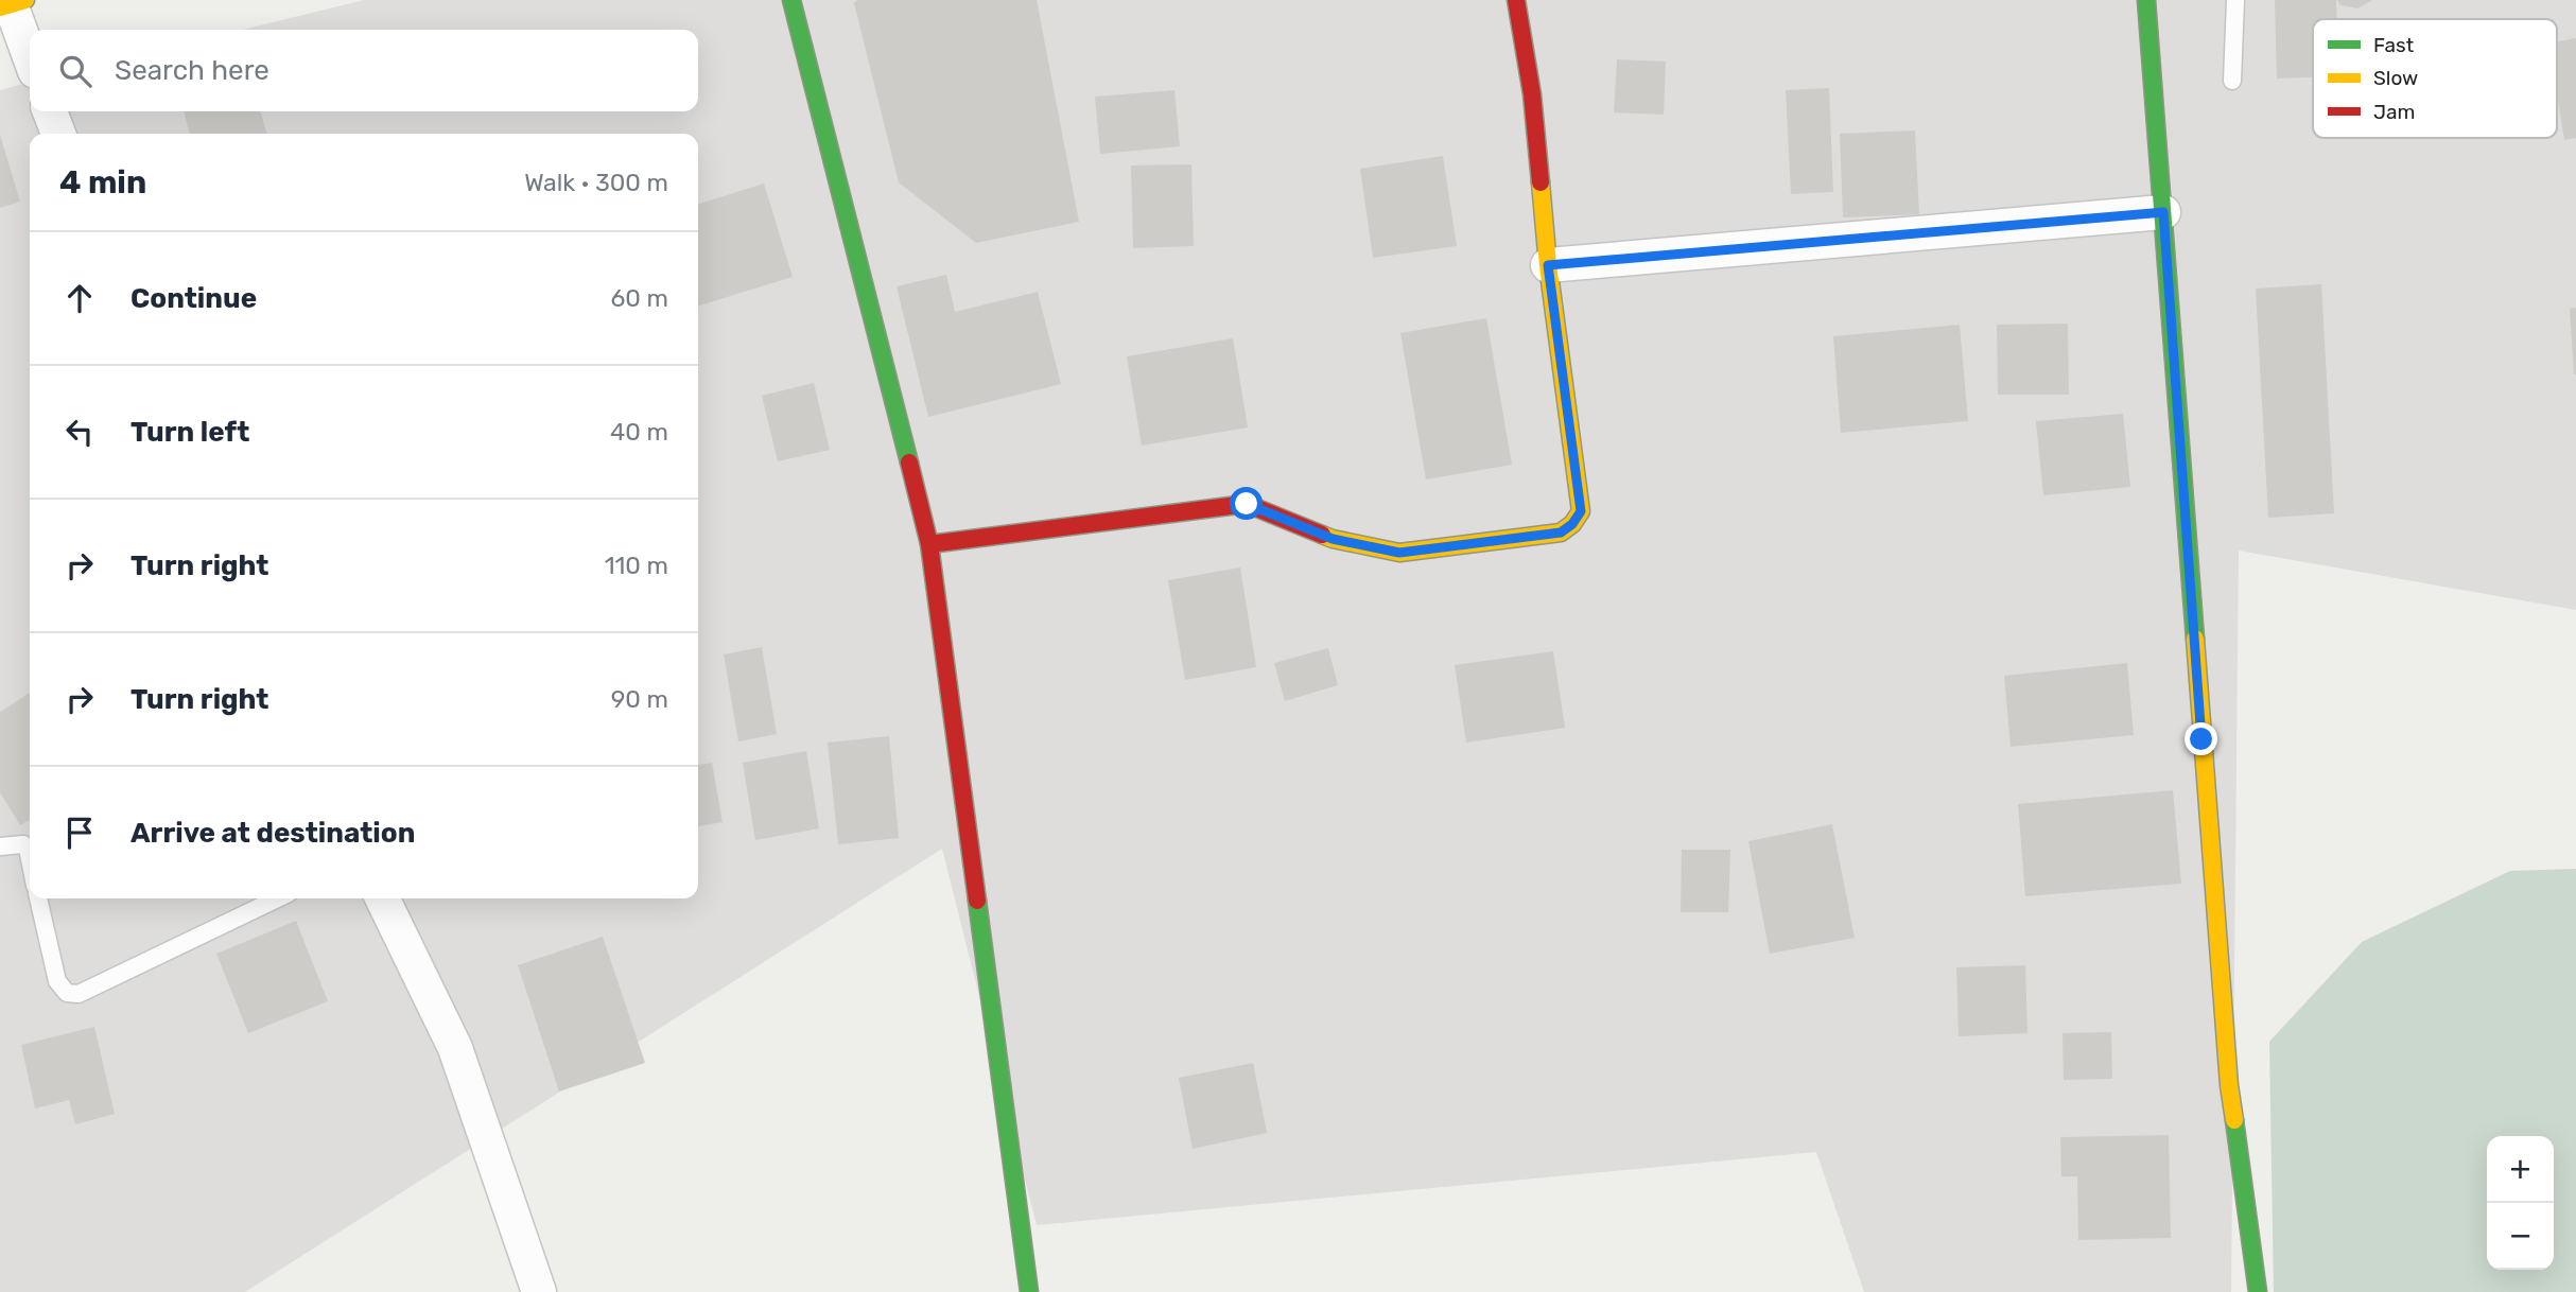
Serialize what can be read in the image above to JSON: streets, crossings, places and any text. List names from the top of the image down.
{
  "legend": ["Fast", "Slow", "Jam"],
  "page": {
    "search": "Search here",
    "heading": ["4 min", "Walk · 300 m"],
    "list": [
      ["Continue", "60 m"],
      ["Turn left", "40 m"],
      ["Turn right", "110 m"],
      ["Turn right", "90 m"],
      "Arrive at destination"
    ],
    "map_buttons": ["+", "−"]
  }
}
